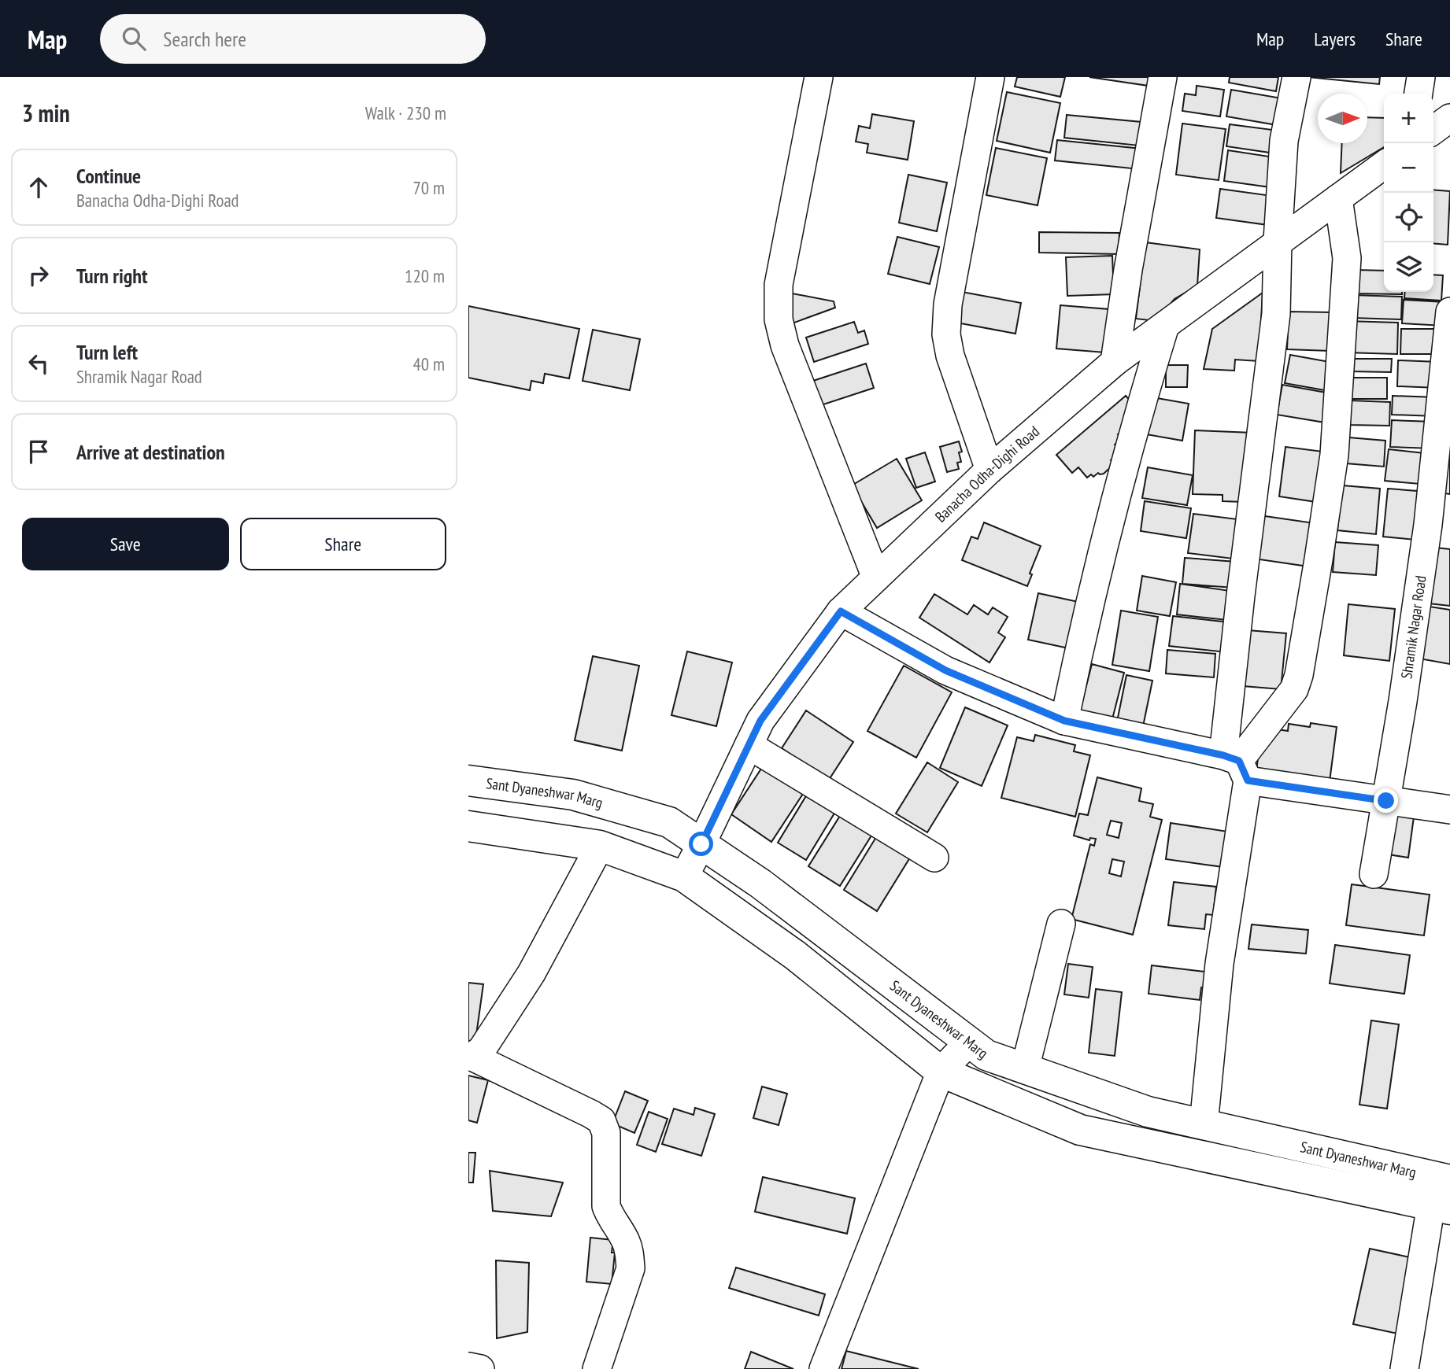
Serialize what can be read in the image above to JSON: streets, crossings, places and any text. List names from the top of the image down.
{
  "streets": {
    "main road": ["Sant Dyaneshwar Marg"],
    "street": ["Banacha Odha-Dighi Road", "Shramik Nagar Road"]
  },
  "crossings": [
    ["Banacha Odha-Dighi Road", "Sant Dyaneshwar Marg"]
  ],
  "north": "right",
  "page": {
    "header": "Map",
    "search": "Search here",
    "nav": ["Map", "Layers", "Share"],
    "heading": ["3 min", "Walk · 230 m"],
    "map_buttons": ["+", "−"],
    "list": [
      ["Continue", "Banacha Odha-Dighi Road", "70 m"],
      ["Turn right", "120 m"],
      ["Turn left", "Shramik Nagar Road", "40 m"],
      "Arrive at destination"
    ],
    "buttons": ["Save", "Share"]
  }
}
